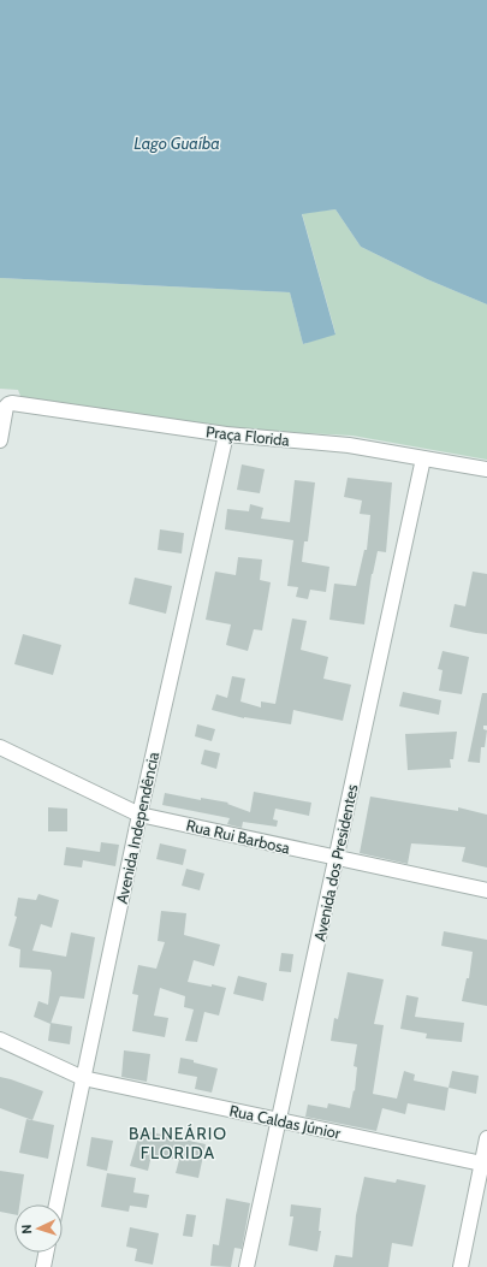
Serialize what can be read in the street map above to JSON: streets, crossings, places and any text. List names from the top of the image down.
{
  "streets": {
    "street": [
      "Praça Florida",
      "Avenida Independência",
      "Rua Rui Barbosa",
      "Avenida dos Presidentes",
      "Rua Caldas Júnior"
    ]
  },
  "crossings": [
    ["Praça Florida", "Avenida Independência"],
    ["Praça Florida", "Avenida dos Presidentes"],
    ["Avenida Independência", "Rua Rui Barbosa"],
    ["Avenida Independência", "Rua Caldas Júnior"],
    ["Rua Rui Barbosa", "Avenida dos Presidentes"],
    ["Avenida dos Presidentes", "Rua Caldas Júnior"]
  ],
  "districts": ["BALNEÁRIO FLORIDA"],
  "water": ["Lago Guaíba"],
  "north": "left"
}
